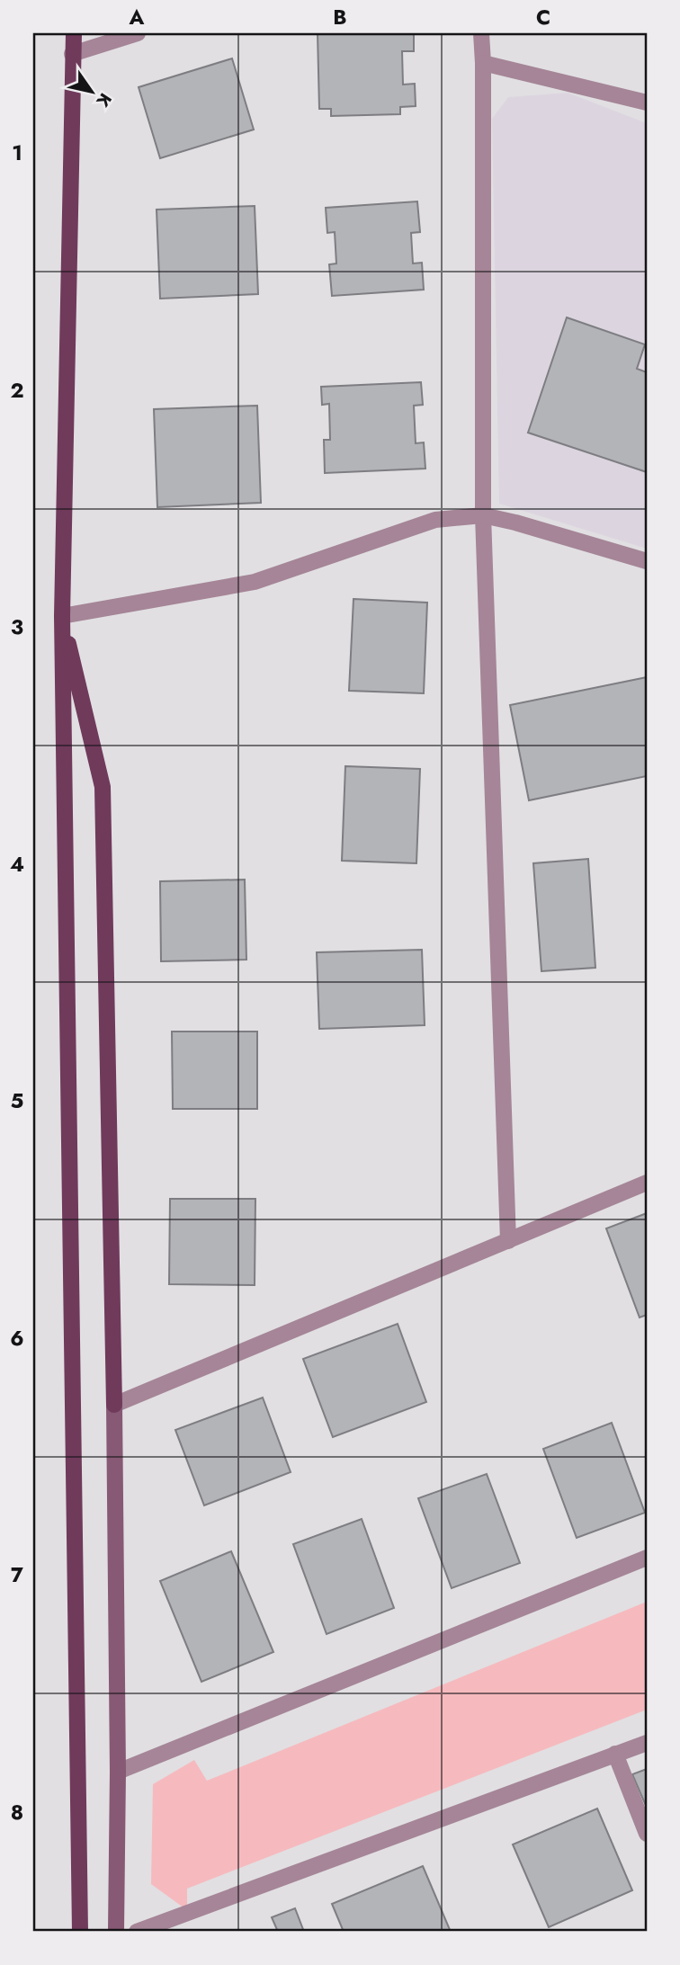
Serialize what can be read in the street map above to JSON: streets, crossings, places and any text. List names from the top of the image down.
{
  "north": "bottom right",
  "grid": {
    "columns": ["A", "B", "C"],
    "rows": [
      "1",
      "2",
      "3",
      "4",
      "5",
      "6",
      "7",
      "8"
    ]
  }
}
